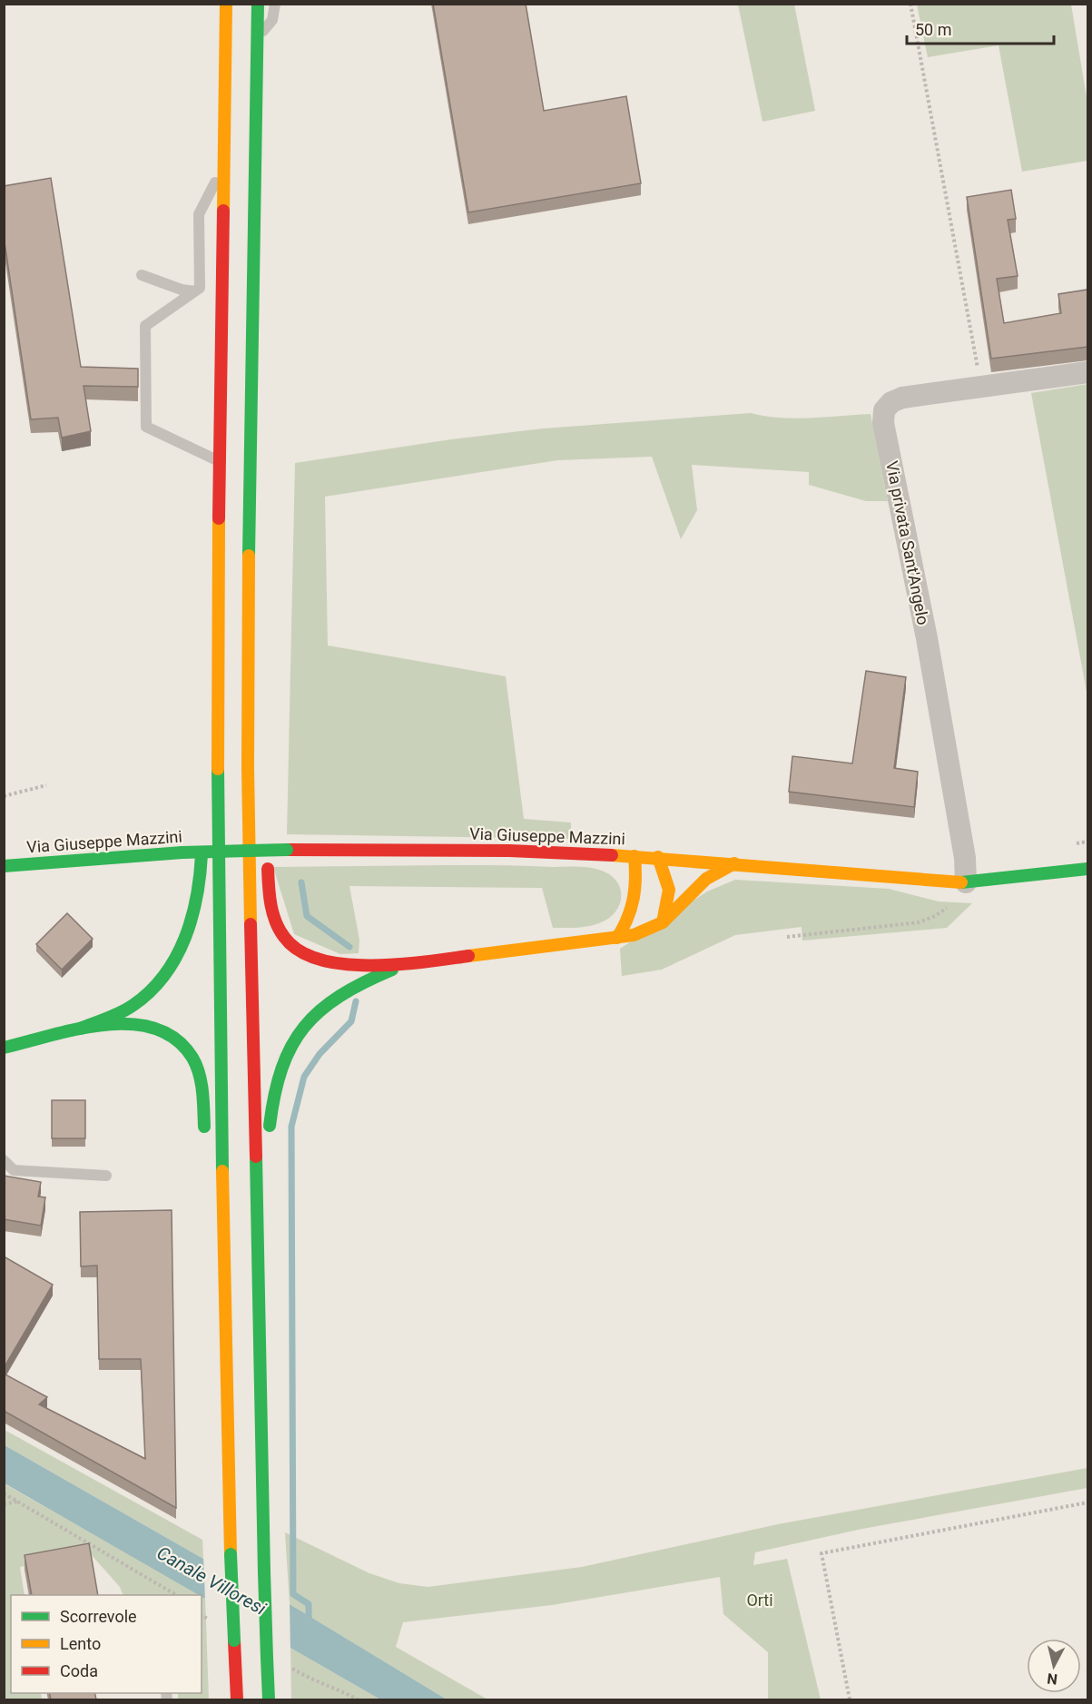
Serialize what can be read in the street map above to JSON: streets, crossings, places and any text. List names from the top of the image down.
{
  "streets": {
    "main road": ["Via Giuseppe Mazzini"],
    "street": ["Via privata Sant'Angelo"]
  },
  "crossings": [
    ["Via privata Sant'Angelo", "Via Giuseppe Mazzini"]
  ],
  "water": ["Canale Villoresi"],
  "parks": ["Orti"],
  "legend": ["Scorrevole", "Lento", "Coda"],
  "scale_bar": "50 m",
  "north": "bottom"
}
